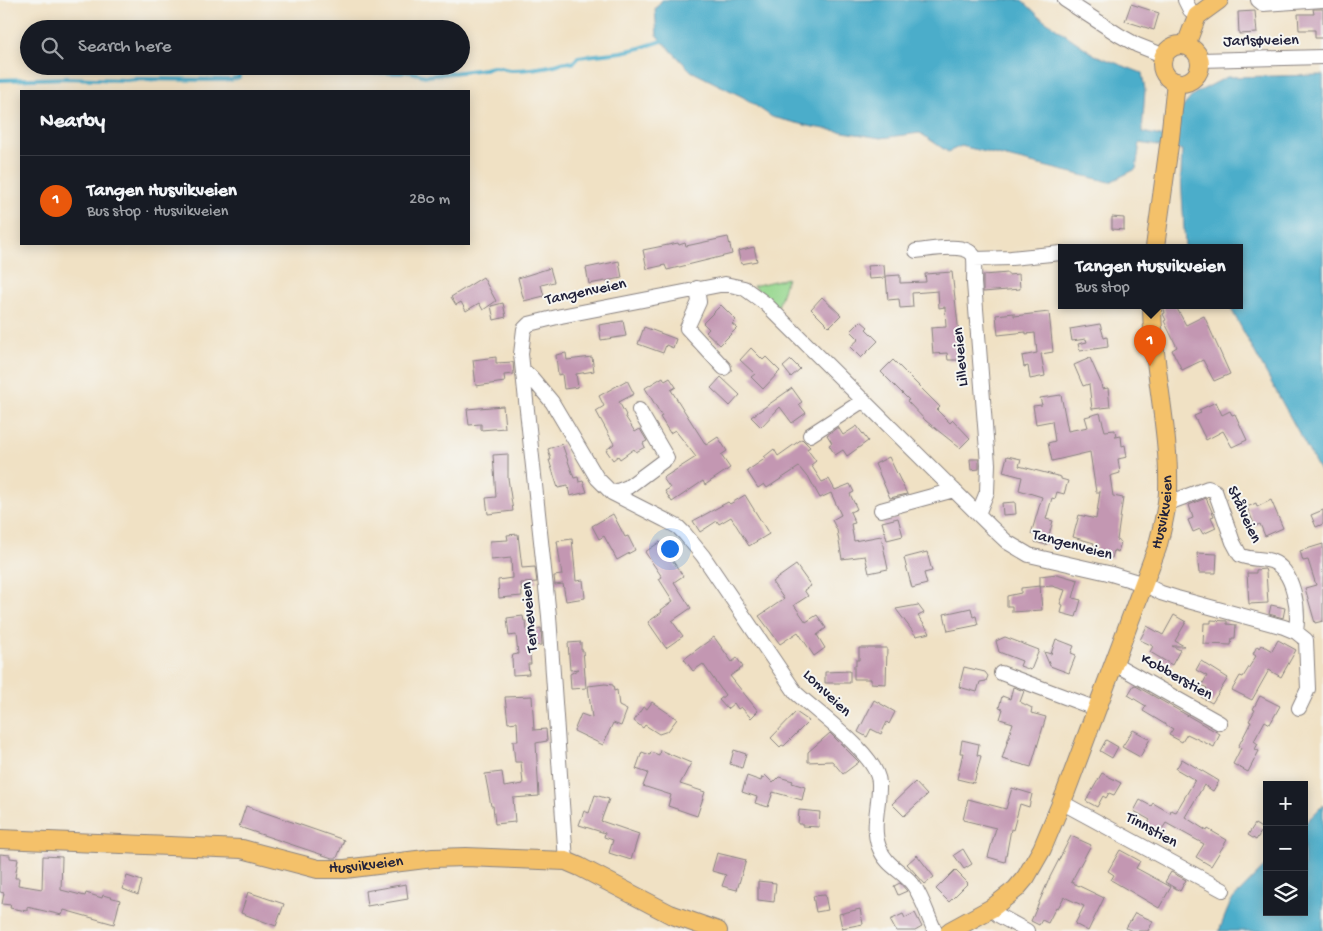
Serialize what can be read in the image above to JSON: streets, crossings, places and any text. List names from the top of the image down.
{
  "streets": {
    "main road": ["Husvikveien"],
    "street": [
      "Jarlsøveien",
      "Tangenveien",
      "Lilleveien",
      "Stålveien",
      "Terneveien",
      "Kobberstien",
      "Lomveien",
      "Tinnstien"
    ]
  },
  "crossings": [
    ["Tangenveien", "Lilleveien"],
    ["Tangenveien", "Husvikveien"],
    ["Tangenveien", "Terneveien"],
    ["Tangenveien", "Lomveien"],
    ["Husvikveien", "Stålveien"],
    ["Husvikveien", "Terneveien"],
    ["Husvikveien", "Kobberstien"],
    ["Husvikveien", "Tinnstien"],
    ["Terneveien", "Lomveien"]
  ],
  "page": {
    "search": "Search here",
    "heading": "Nearby",
    "list": [
      {
        "mark": "1",
        "name": "Tangen Husvikveien",
        "note": "Bus stop · Husvikveien",
        "value": "280 m"
      }
    ],
    "popup": ["Tangen Husvikveien", "Bus stop"],
    "pins": "1",
    "map_buttons": ["+", "−"]
  }
}
